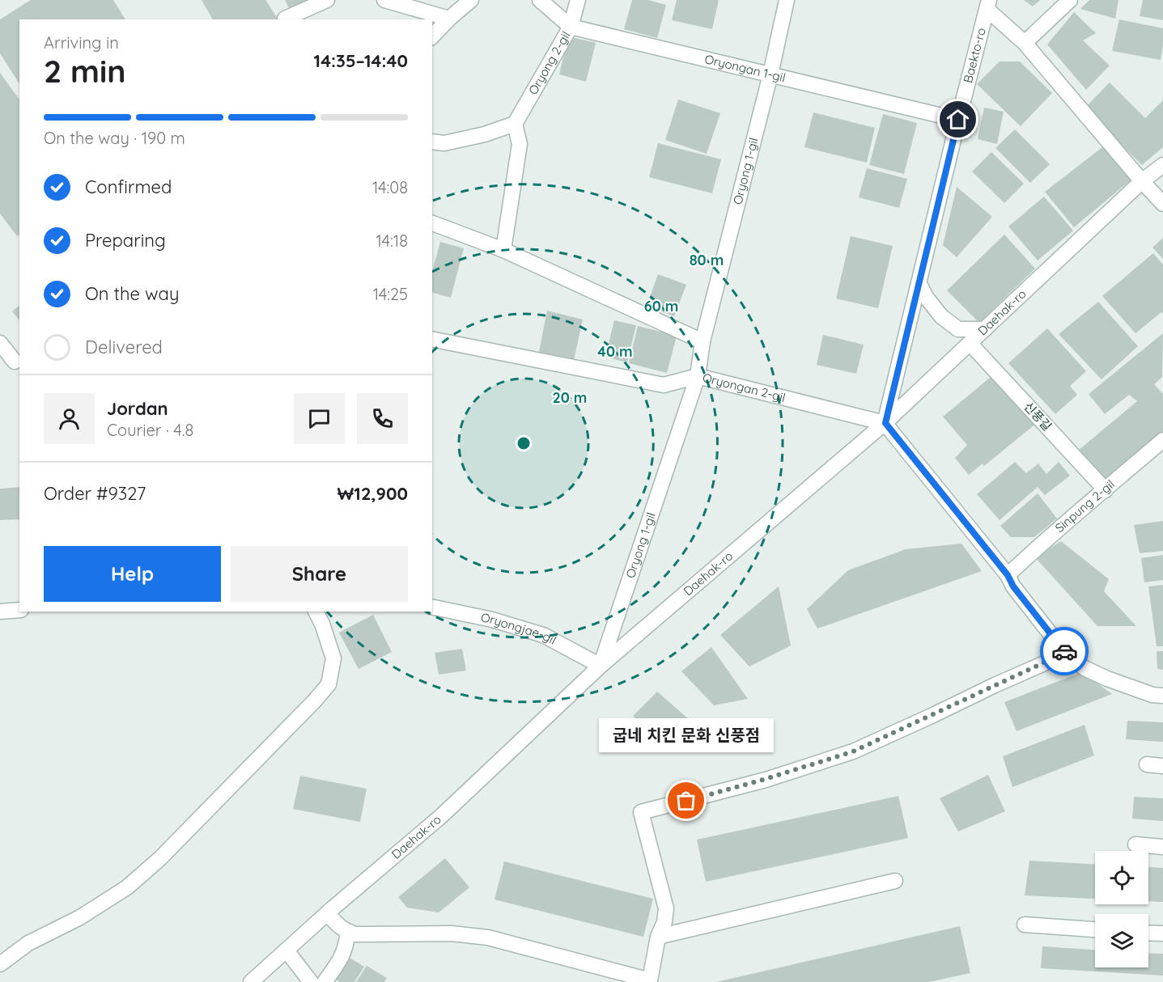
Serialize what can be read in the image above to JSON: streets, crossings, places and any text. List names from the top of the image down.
{
  "streets": {
    "street": [
      "Baekto-ro",
      "Oryong 2-gil",
      "Oryongan 1-gil",
      "Oryong 1-gil",
      "Daehak-ro",
      "Oryongan 2-gil",
      "신풍길",
      "Sinpung 2-gil",
      "Oryongjae-gil"
    ]
  },
  "crossings": [
    ["Baekto-ro", "Oryongan 1-gil"],
    ["Baekto-ro", "Daehak-ro"],
    ["Baekto-ro", "Oryongan 2-gil"],
    ["Oryong 2-gil", "Oryongan 1-gil"],
    ["Oryongan 1-gil", "Oryong 1-gil"],
    ["Oryong 1-gil", "Daehak-ro"],
    ["Oryong 1-gil", "Oryongan 2-gil"],
    ["Oryong 1-gil", "Oryongjae-gil"],
    ["Daehak-ro", "Oryongan 2-gil"],
    ["Daehak-ro", "신풍길"],
    ["Daehak-ro", "Oryongjae-gil"],
    ["신풍길", "Sinpung 2-gil"]
  ],
  "places": ["굽네 치킨 문화 신풍점"],
  "page": {
    "heading": ["2 min", "Arriving in", "14:35–14:40"],
    "panel": [
      "Jordan",
      "Courier · 4.8",
      "Order #9327",
      "₩12,900"
    ],
    "bar": "On the way · 190 m",
    "list": [
      ["Confirmed", "14:08"],
      ["Preparing", "14:18"],
      ["On the way", "14:25"],
      "Delivered"
    ],
    "buttons": ["Help", "Share"],
    "bubble": "굽네 치킨 문화 신풍점"
  },
  "rings": [
    "80 m",
    "60 m",
    "40 m",
    "20 m"
  ]
}
